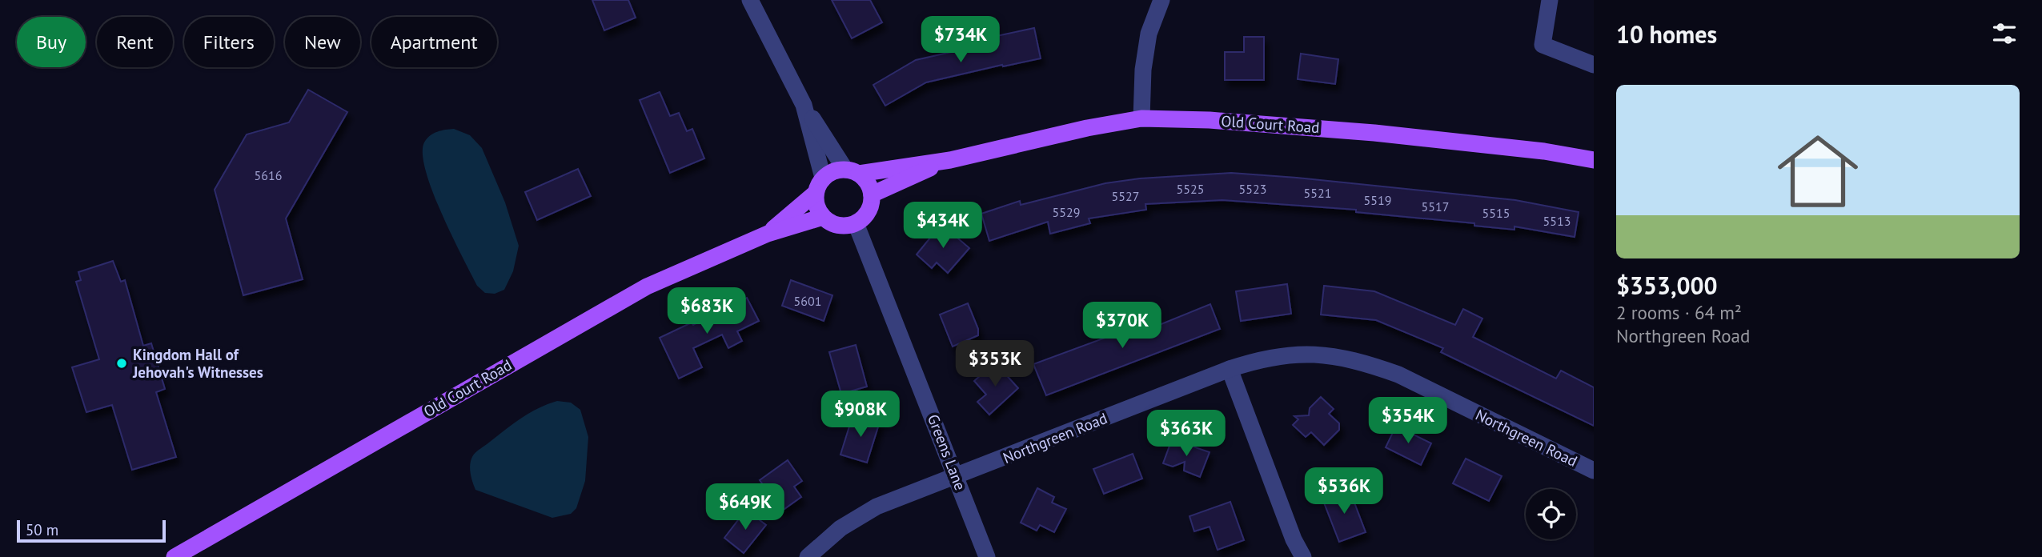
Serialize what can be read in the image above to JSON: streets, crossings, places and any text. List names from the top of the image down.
{
  "streets": {
    "main road": ["Old Court Road"],
    "street": ["Northgreen Road", "Greens Lane"]
  },
  "crossings": [
    ["Old Court Road", "Greens Lane"],
    ["Northgreen Road", "Greens Lane"]
  ],
  "places": ["Kingdom Hall of Jehovah's Witnesses"],
  "house_numbers": [
    "5616",
    "5525",
    "5523",
    "5521",
    "5527",
    "5519",
    "5517",
    "5529",
    "5515",
    "5513",
    "5601"
  ],
  "scale_bar": "50 m",
  "page": {
    "heading": "10 homes",
    "price": [
      "$734K",
      "$434K",
      "$683K",
      "$370K",
      "$353K",
      "$908K",
      "$354K",
      "$363K",
      "$536K",
      "$649K"
    ],
    "chip": [
      "Buy",
      "Rent",
      "Filters",
      "New",
      "Apartment"
    ],
    "list": [
      {
        "name": "$353,000",
        "note": "2 rooms · 64 m² · Northgreen Road"
      }
    ],
    "scale": "50 m"
  }
}
